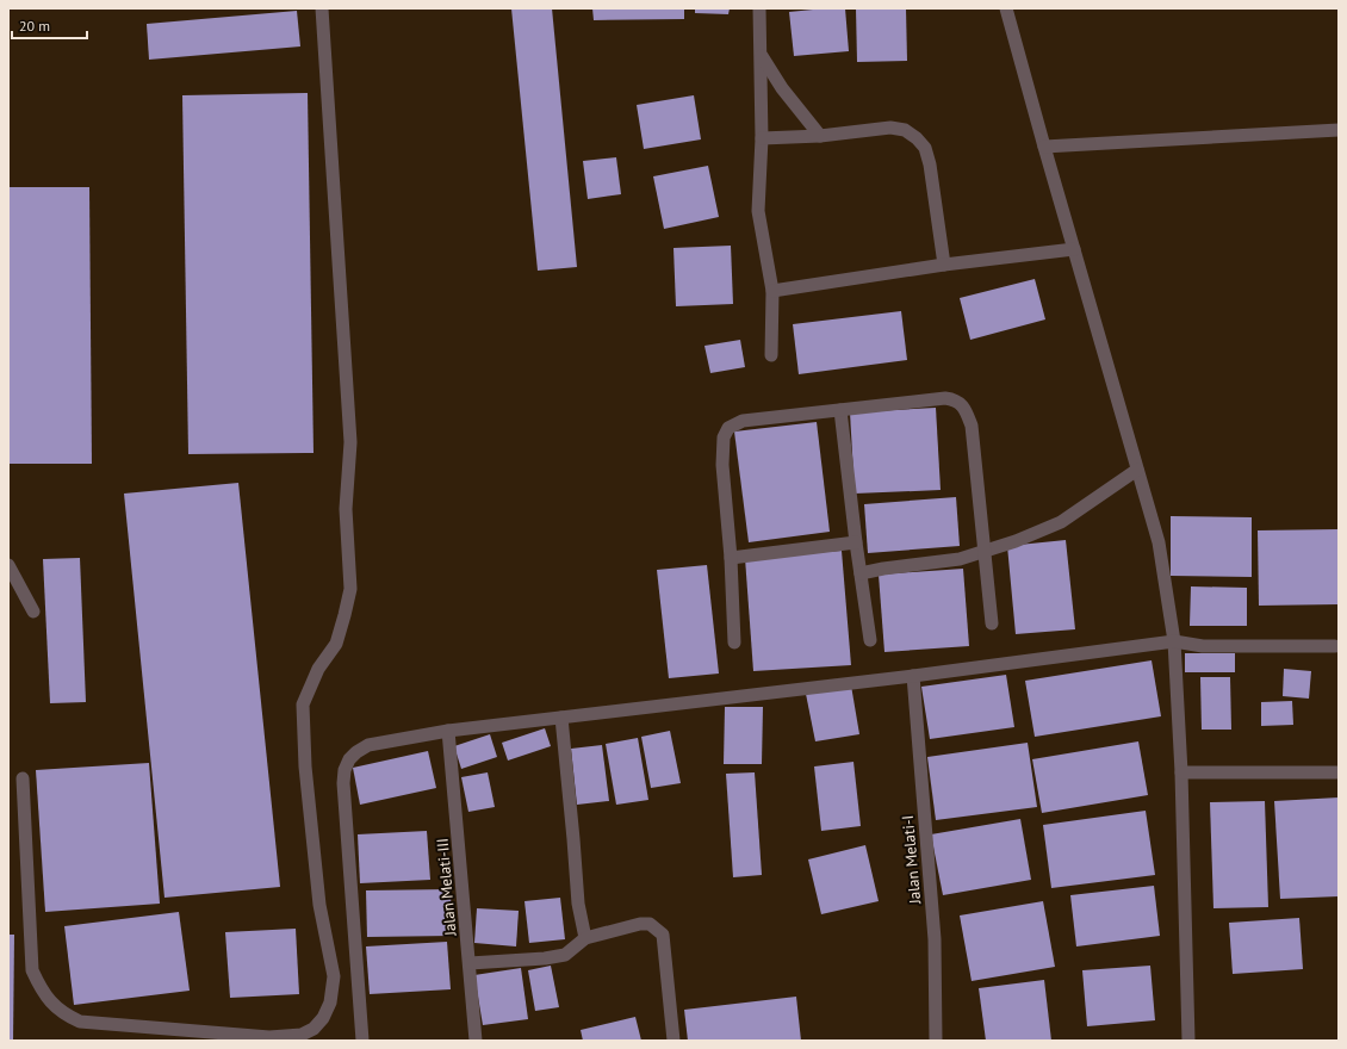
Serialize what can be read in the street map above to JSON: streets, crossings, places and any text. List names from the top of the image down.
{
  "streets": {
    "street": ["Jalan Melati-I", "Jalan Melati-III"]
  },
  "scale_bar": "20 m"
}
